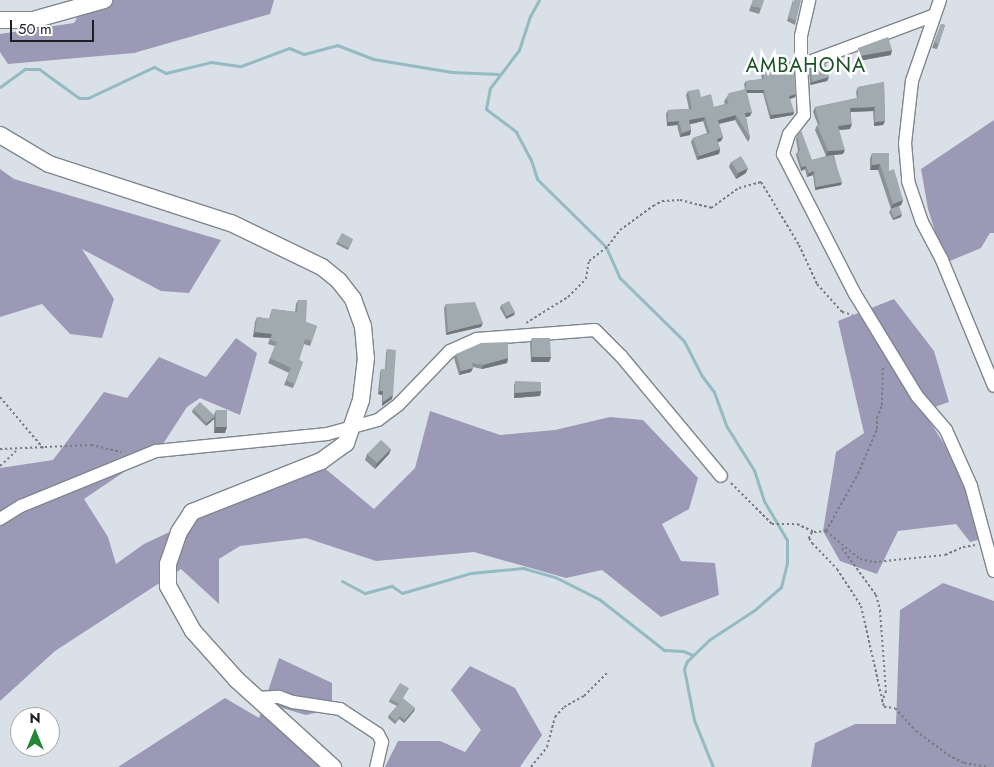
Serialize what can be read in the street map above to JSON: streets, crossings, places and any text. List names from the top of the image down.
{
  "districts": ["AMBAHONA"],
  "scale_bar": "50 m",
  "north": "top"
}
